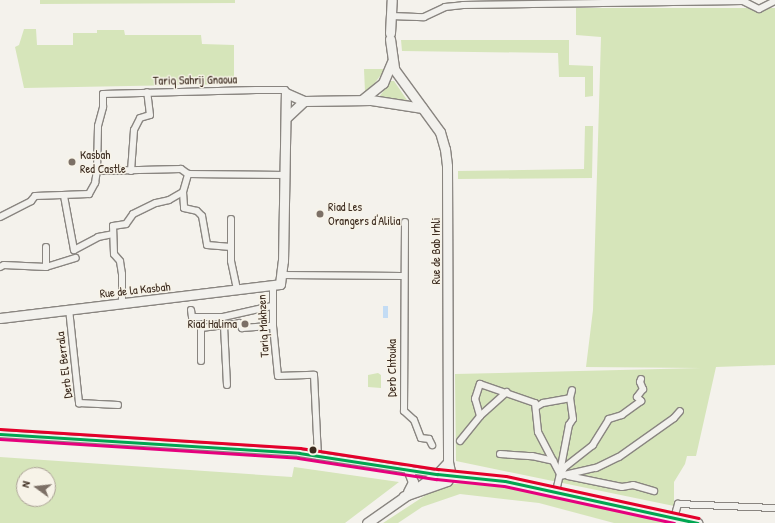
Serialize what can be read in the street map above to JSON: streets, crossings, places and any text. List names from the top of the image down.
{
  "streets": {
    "street": [
      "Tariq Sahrij Gnaoua",
      "Rue de Bab Irhli",
      "Rue de la Kasbah",
      "Tariq Makhzen",
      "Derb El Berrala",
      "Derb Chtouka"
    ]
  },
  "crossings": [
    ["Rue de la Kasbah", "Tariq Makhzen"],
    ["Rue de la Kasbah", "Derb El Berrala"]
  ],
  "places": ["Kasbah Red Castle", "Riad Les Orangers d'Alilia", "Riad Halima"],
  "north": "left"
}
